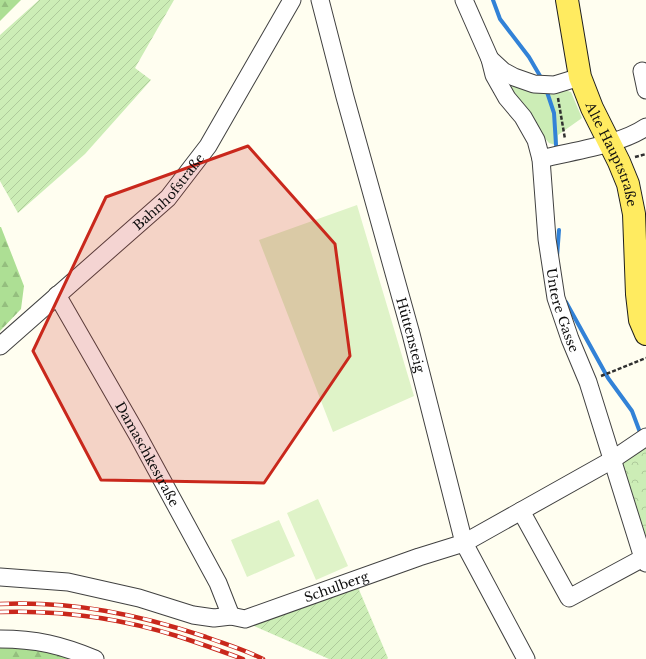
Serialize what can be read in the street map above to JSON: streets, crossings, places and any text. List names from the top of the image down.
{
  "streets": {
    "main road": ["Alte Hauptstraße"],
    "street": [
      "Bahnhofstraße",
      "Untere Gasse",
      "Hüttensteig",
      "Damaschkestraße",
      "Schulberg"
    ]
  },
  "crossings": [
    ["Bahnhofstraße", "Damaschkestraße"],
    ["Untere Gasse", "Schulberg"],
    ["Hüttensteig", "Schulberg"],
    ["Damaschkestraße", "Schulberg"]
  ]
}
